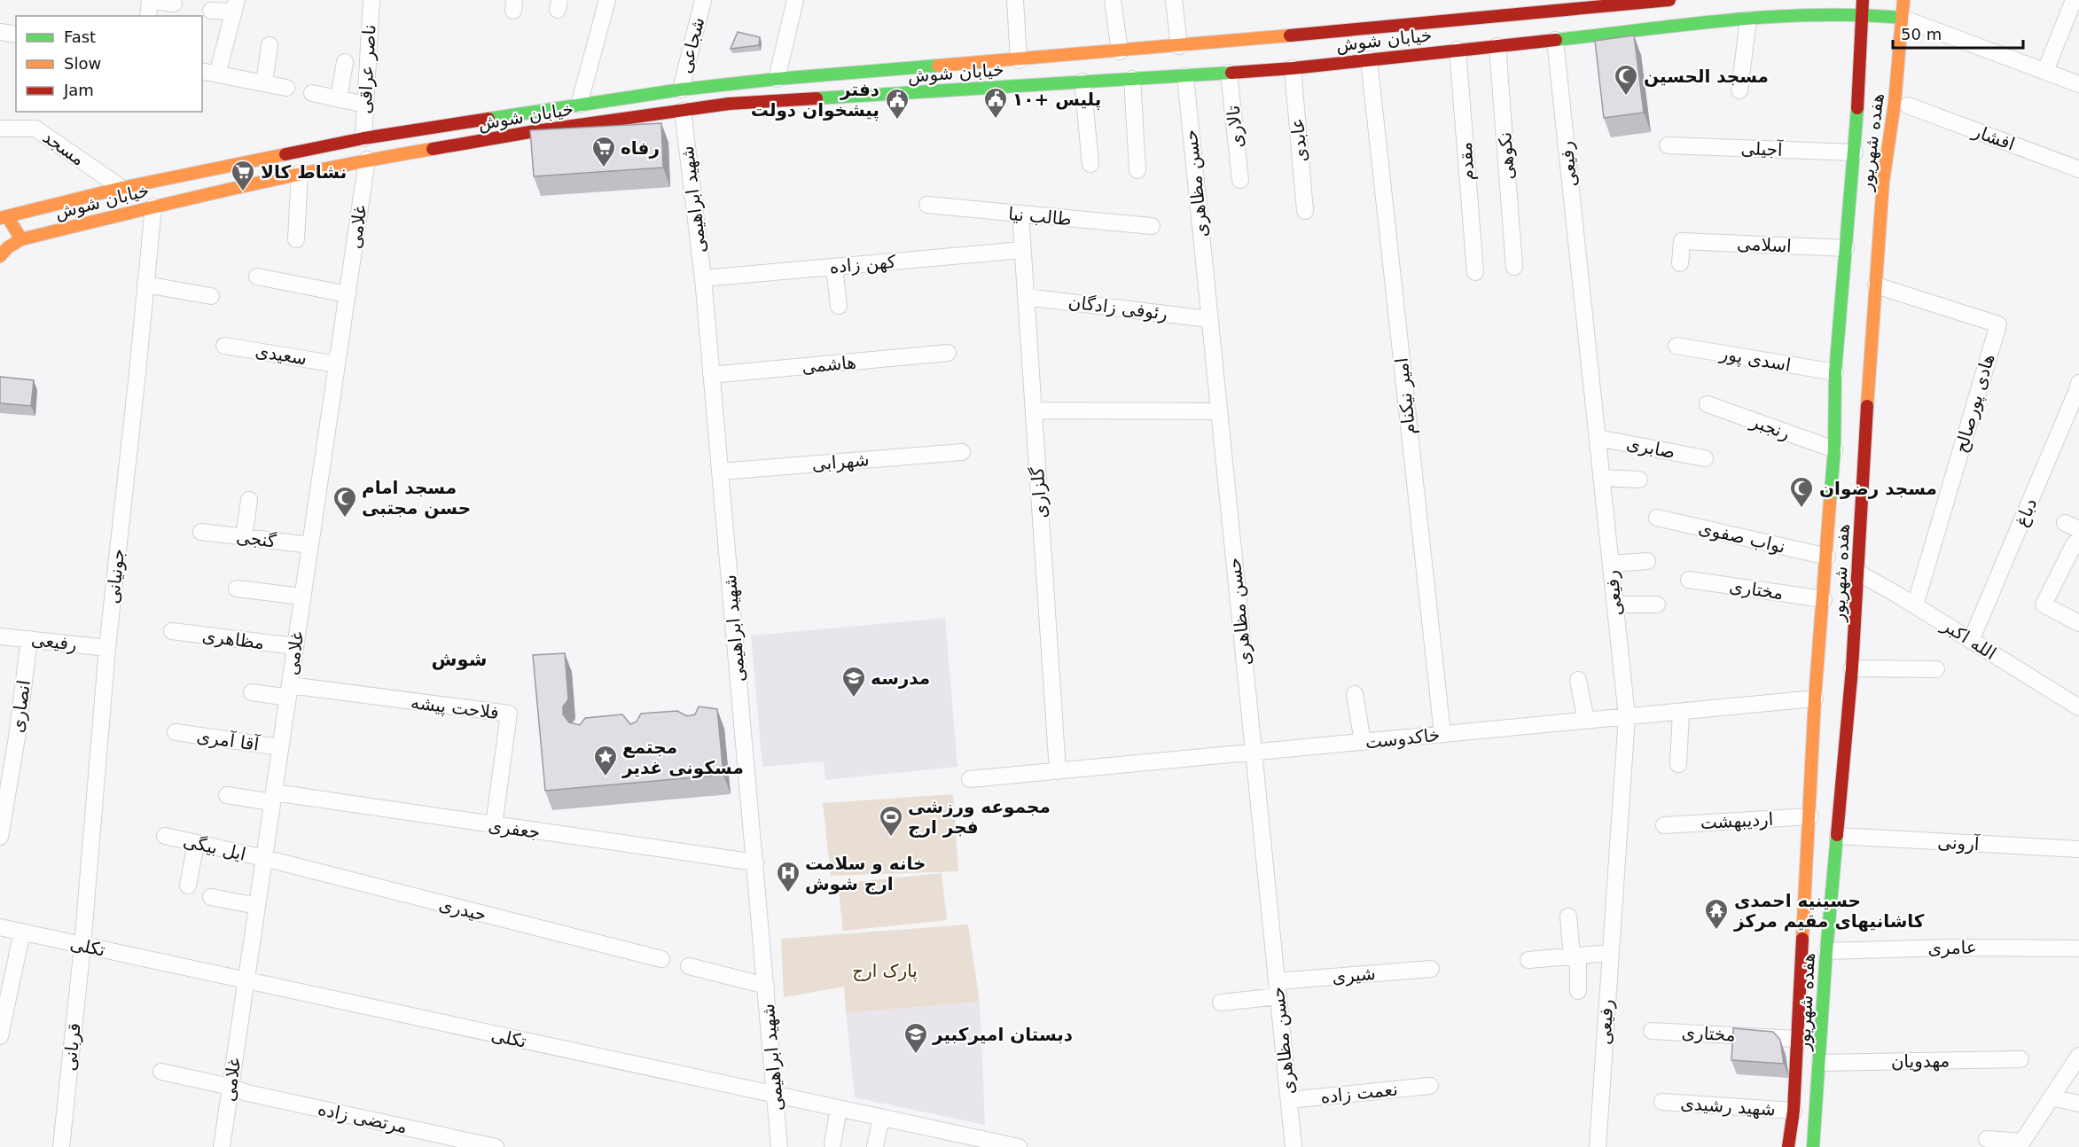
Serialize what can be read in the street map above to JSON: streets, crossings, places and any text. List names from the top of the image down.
{
  "streets": {
    "main road": ["خیابان شوش", "هفده شهریور"],
    "street": [
      "شجاعی",
      "ناصر عراقی",
      "تالاری",
      "افشار",
      "عابدی",
      "مسجد",
      "آجیلی",
      "نکوهی",
      "مقدم",
      "رفیعی",
      "حسن مظاهری",
      "شهید ابراهیمی",
      "طالب نیا",
      "غلامی",
      "اسلامی",
      "کهن زاده",
      "رئوفی زادگان",
      "سعیدی",
      "اسدی پور",
      "هاشمی",
      "امیر نیکنام",
      "هادی پورصالح",
      "رنجبر",
      "صابری",
      "شهرابی",
      "گلزاری",
      "دباغ",
      "نواب صفوی",
      "گنجی",
      "جونیانی",
      "مختاری",
      "مظاهری",
      "الله اکبر",
      "انصاری",
      "فلاحت پیشه",
      "خاکدوست",
      "آقا آمری",
      "اردیبهشت",
      "جعفری",
      "آرونی",
      "ایل بیگی",
      "حیدری",
      "تکلی",
      "عامری",
      "شیری",
      "قربانی",
      "مهدویان",
      "نعمت زاده",
      "شهید رشیدی",
      "مرتضی زاده"
    ]
  },
  "crossings": [
    ["خیابان شوش", "شجاعی"],
    ["خیابان شوش", "ناصر عراقی"],
    ["خیابان شوش", "تالاری"],
    ["خیابان شوش", "عابدی"],
    ["خیابان شوش", "هفده شهریور"],
    ["خیابان شوش", "مسجد"],
    ["خیابان شوش", "نکوهی"],
    ["خیابان شوش", "مقدم"],
    ["خیابان شوش", "رفیعی"],
    ["خیابان شوش", "حسن مظاهری"],
    ["خیابان شوش", "شهید ابراهیمی"],
    ["خیابان شوش", "غلامی"],
    ["خیابان شوش", "امیر نیکنام"],
    ["خیابان شوش", "جونیانی"],
    ["هفده شهریور", "آجیلی"],
    ["هفده شهریور", "اسلامی"],
    ["هفده شهریور", "اسدی پور"],
    ["هفده شهریور", "هادی پورصالح"],
    ["هفده شهریور", "رنجبر"],
    ["هفده شهریور", "نواب صفوی"],
    ["هفده شهریور", "مختاری"],
    ["هفده شهریور", "الله اکبر"],
    ["هفده شهریور", "خاکدوست"],
    ["هفده شهریور", "اردیبهشت"],
    ["هفده شهریور", "آرونی"],
    ["هفده شهریور", "عامری"],
    ["هفده شهریور", "مهدویان"],
    ["هفده شهریور", "شهید رشیدی"],
    ["رفیعی", "صابری"],
    ["رفیعی", "جونیانی"],
    ["رفیعی", "انصاری"],
    ["رفیعی", "خاکدوست"],
    ["حسن مظاهری", "رئوفی زادگان"],
    ["حسن مظاهری", "خاکدوست"],
    ["حسن مظاهری", "شیری"],
    ["حسن مظاهری", "نعمت زاده"],
    ["شهید ابراهیمی", "کهن زاده"],
    ["شهید ابراهیمی", "هاشمی"],
    ["شهید ابراهیمی", "شهرابی"],
    ["شهید ابراهیمی", "جعفری"],
    ["شهید ابراهیمی", "تکلی"],
    ["طالب نیا", "گلزاری"],
    ["غلامی", "سعیدی"],
    ["غلامی", "گنجی"],
    ["غلامی", "مظاهری"],
    ["غلامی", "فلاحت پیشه"],
    ["غلامی", "آقا آمری"],
    ["غلامی", "جعفری"],
    ["غلامی", "ایل بیگی"],
    ["غلامی", "حیدری"],
    ["غلامی", "تکلی"],
    ["غلامی", "مرتضی زاده"],
    ["کهن زاده", "گلزاری"],
    ["رئوفی زادگان", "گلزاری"],
    ["امیر نیکنام", "خاکدوست"],
    ["هادی پورصالح", "الله اکبر"],
    ["گلزاری", "خاکدوست"],
    ["دباغ", "الله اکبر"],
    ["جونیانی", "تکلی"],
    ["جونیانی", "قربانی"],
    ["فلاحت پیشه", "جعفری"],
    ["ایل بیگی", "حیدری"],
    ["تکلی", "قربانی"]
  ],
  "districts": ["شوش"],
  "parks": ["پارک ارج"],
  "places": {
    "mosque": ["مسجد الحسین", "مسجد رضوان", "مسجد امام حسن مجتبی"],
    "public building": ["پلیس +۱۰", "دفتر پیشخوان دولت"],
    "supermarket": ["رفاه", "نشاط کالا"],
    "school or university": ["مدرسه", "دبستان امیرکبیر"],
    "place": ["مجتمع مسکونی غدیر"],
    "sports": ["مجموعه ورزشی فجر ارج"],
    "hospital": ["خانه و سلامت ارج شوش"],
    "temple": ["حسینیه احمدی کاشانیهای مقیم مرکز"]
  },
  "legend": ["Fast", "Slow", "Jam"],
  "scale_bar": "50 m"
}
